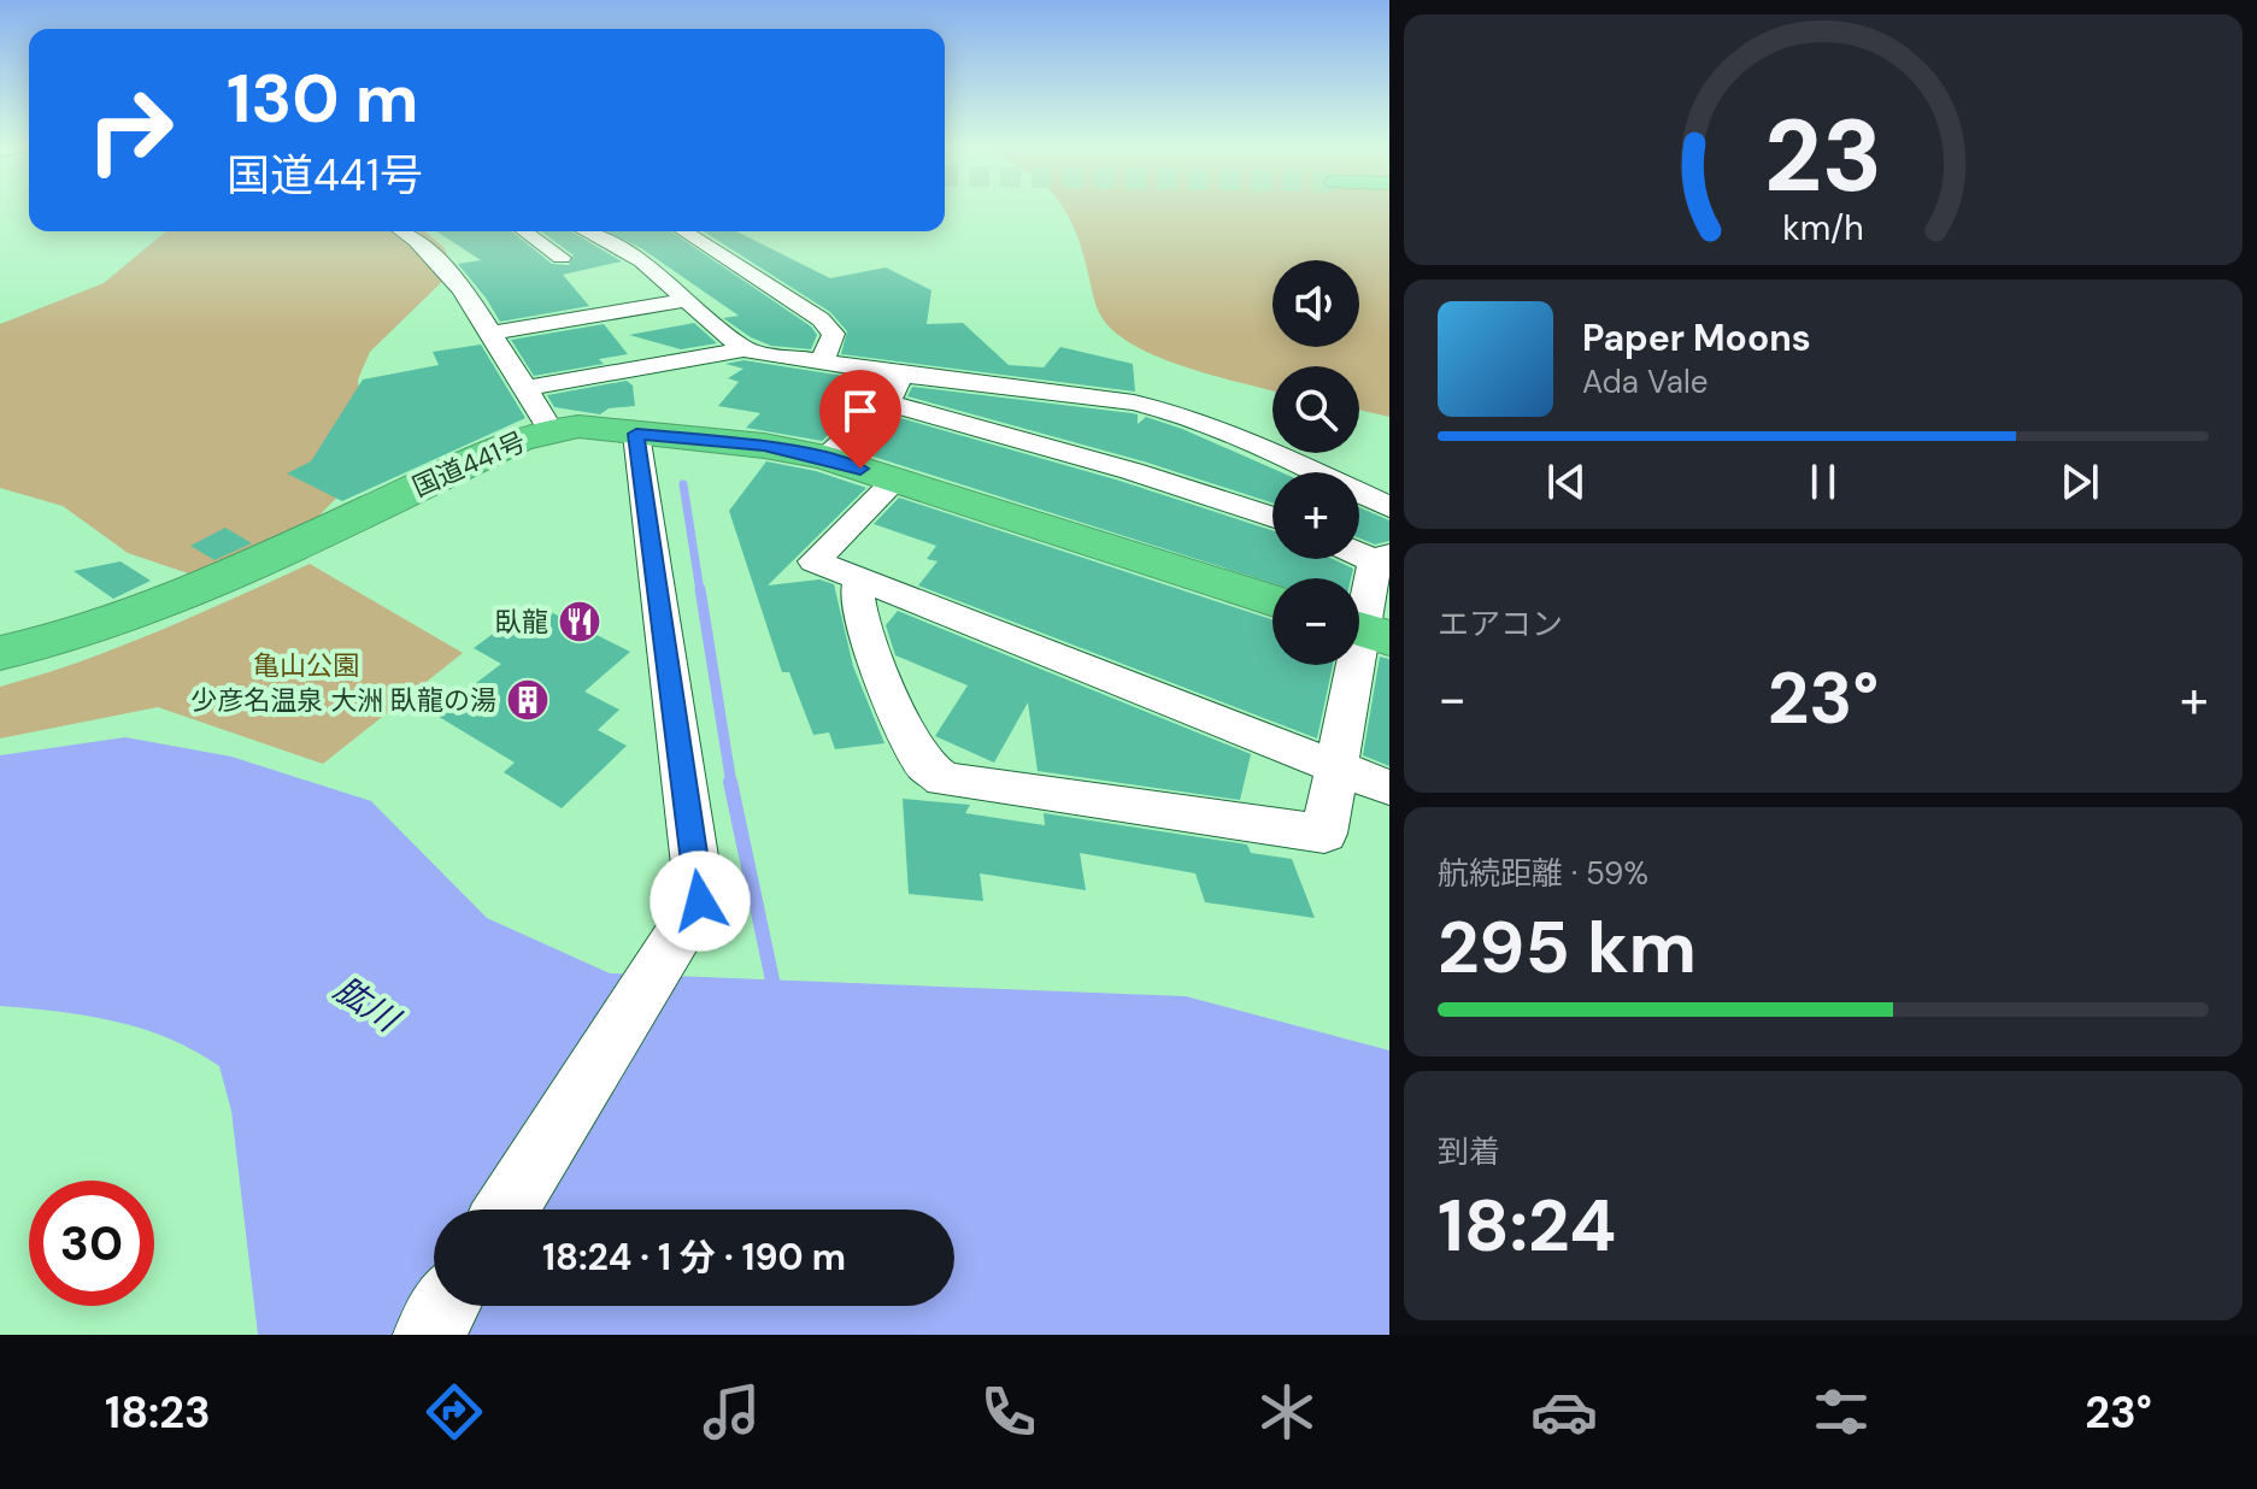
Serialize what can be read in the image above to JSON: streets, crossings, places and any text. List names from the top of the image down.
{
  "streets": {
    "highway": ["国道441号"]
  },
  "water": ["肱川"],
  "parks": ["亀山公園"],
  "places": {
    "restaurant": ["臥龍"],
    "building": ["少彦名温泉 大洲 臥龍の湯"]
  },
  "page": {
    "turn": ["130 m", "国道441号"],
    "map_buttons": ["+", "−"],
    "song": ["Paper Moons", "Ada Vale"],
    "tile": [
      "エアコン",
      ["航続距離 · 59%", "295 km"],
      ["到着", "18:24"]
    ],
    "heat": ["−", "23°", "+"],
    "limit": "30",
    "trip": "18:24 · 1 分 · 190 m",
    "tabs": ["18:23", "23°"],
    "gauge": ["23", "km/h"]
  }
}
